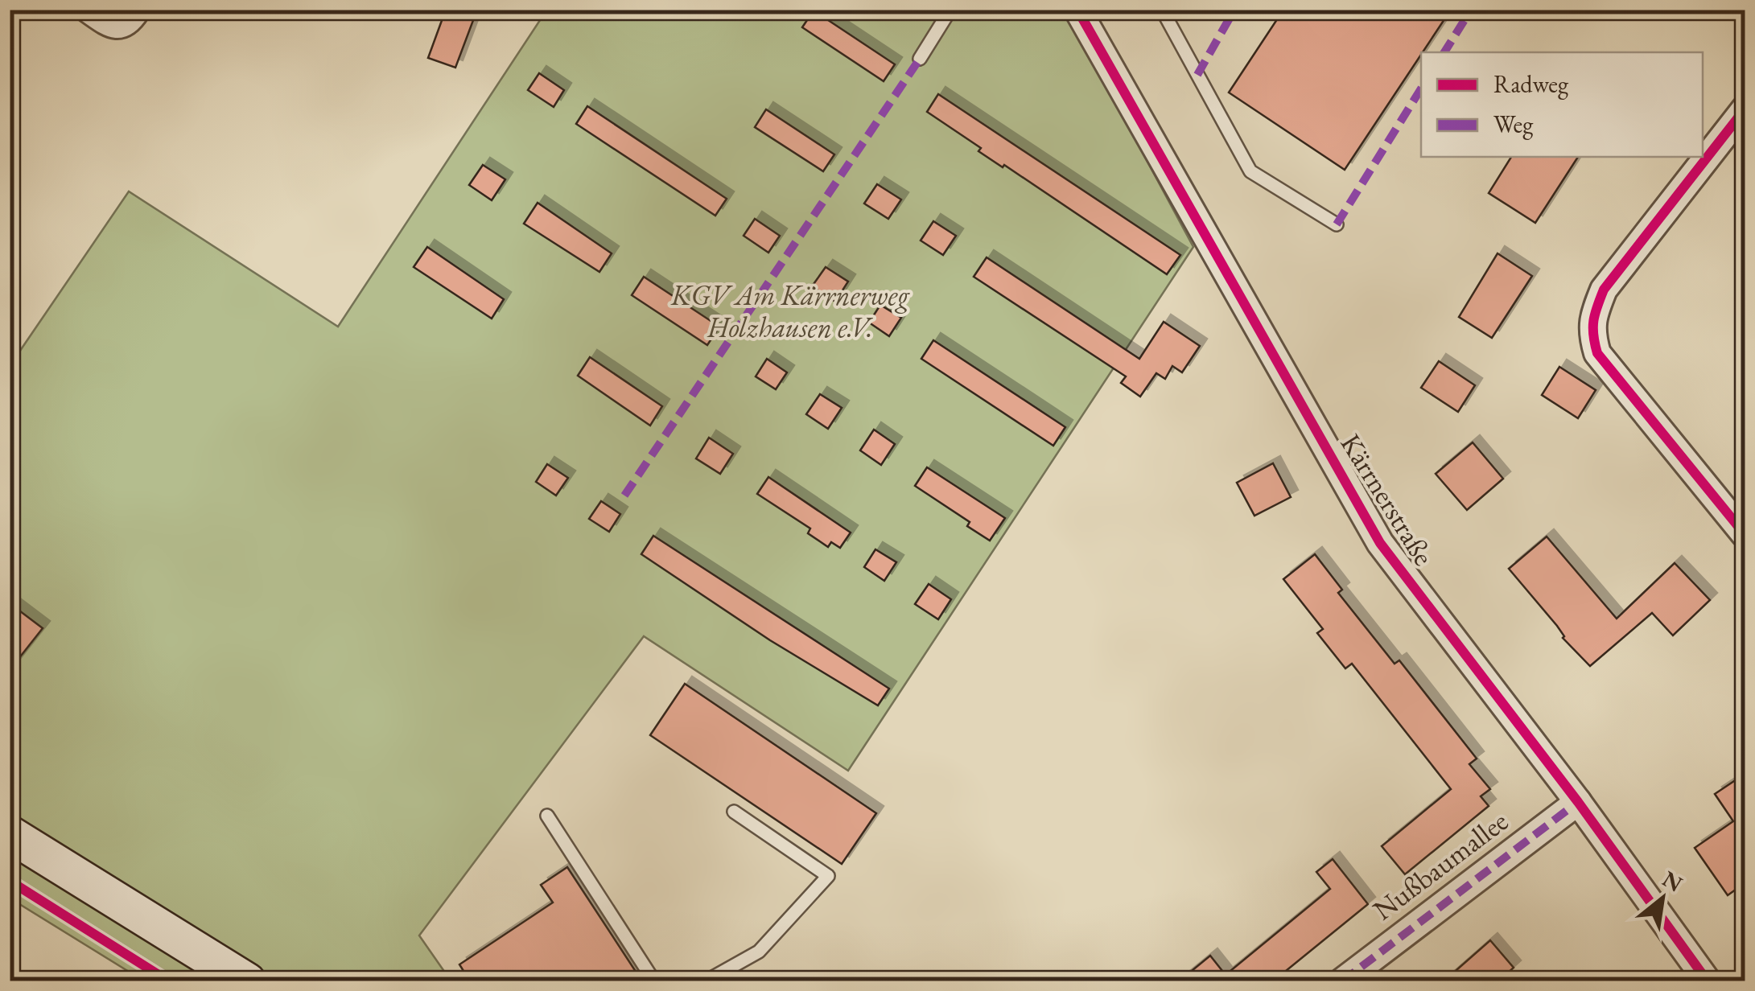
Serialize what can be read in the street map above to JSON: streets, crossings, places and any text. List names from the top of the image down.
{
  "streets": {
    "street": ["Kärrnerstraße", "Nußbaumallee"]
  },
  "crossings": [
    ["Kärrnerstraße", "Nußbaumallee"]
  ],
  "parks": ["KGV Am Kärrnerweg Holzhausen e.V."],
  "legend": ["Radweg", "Weg"],
  "north": "top right"
}
